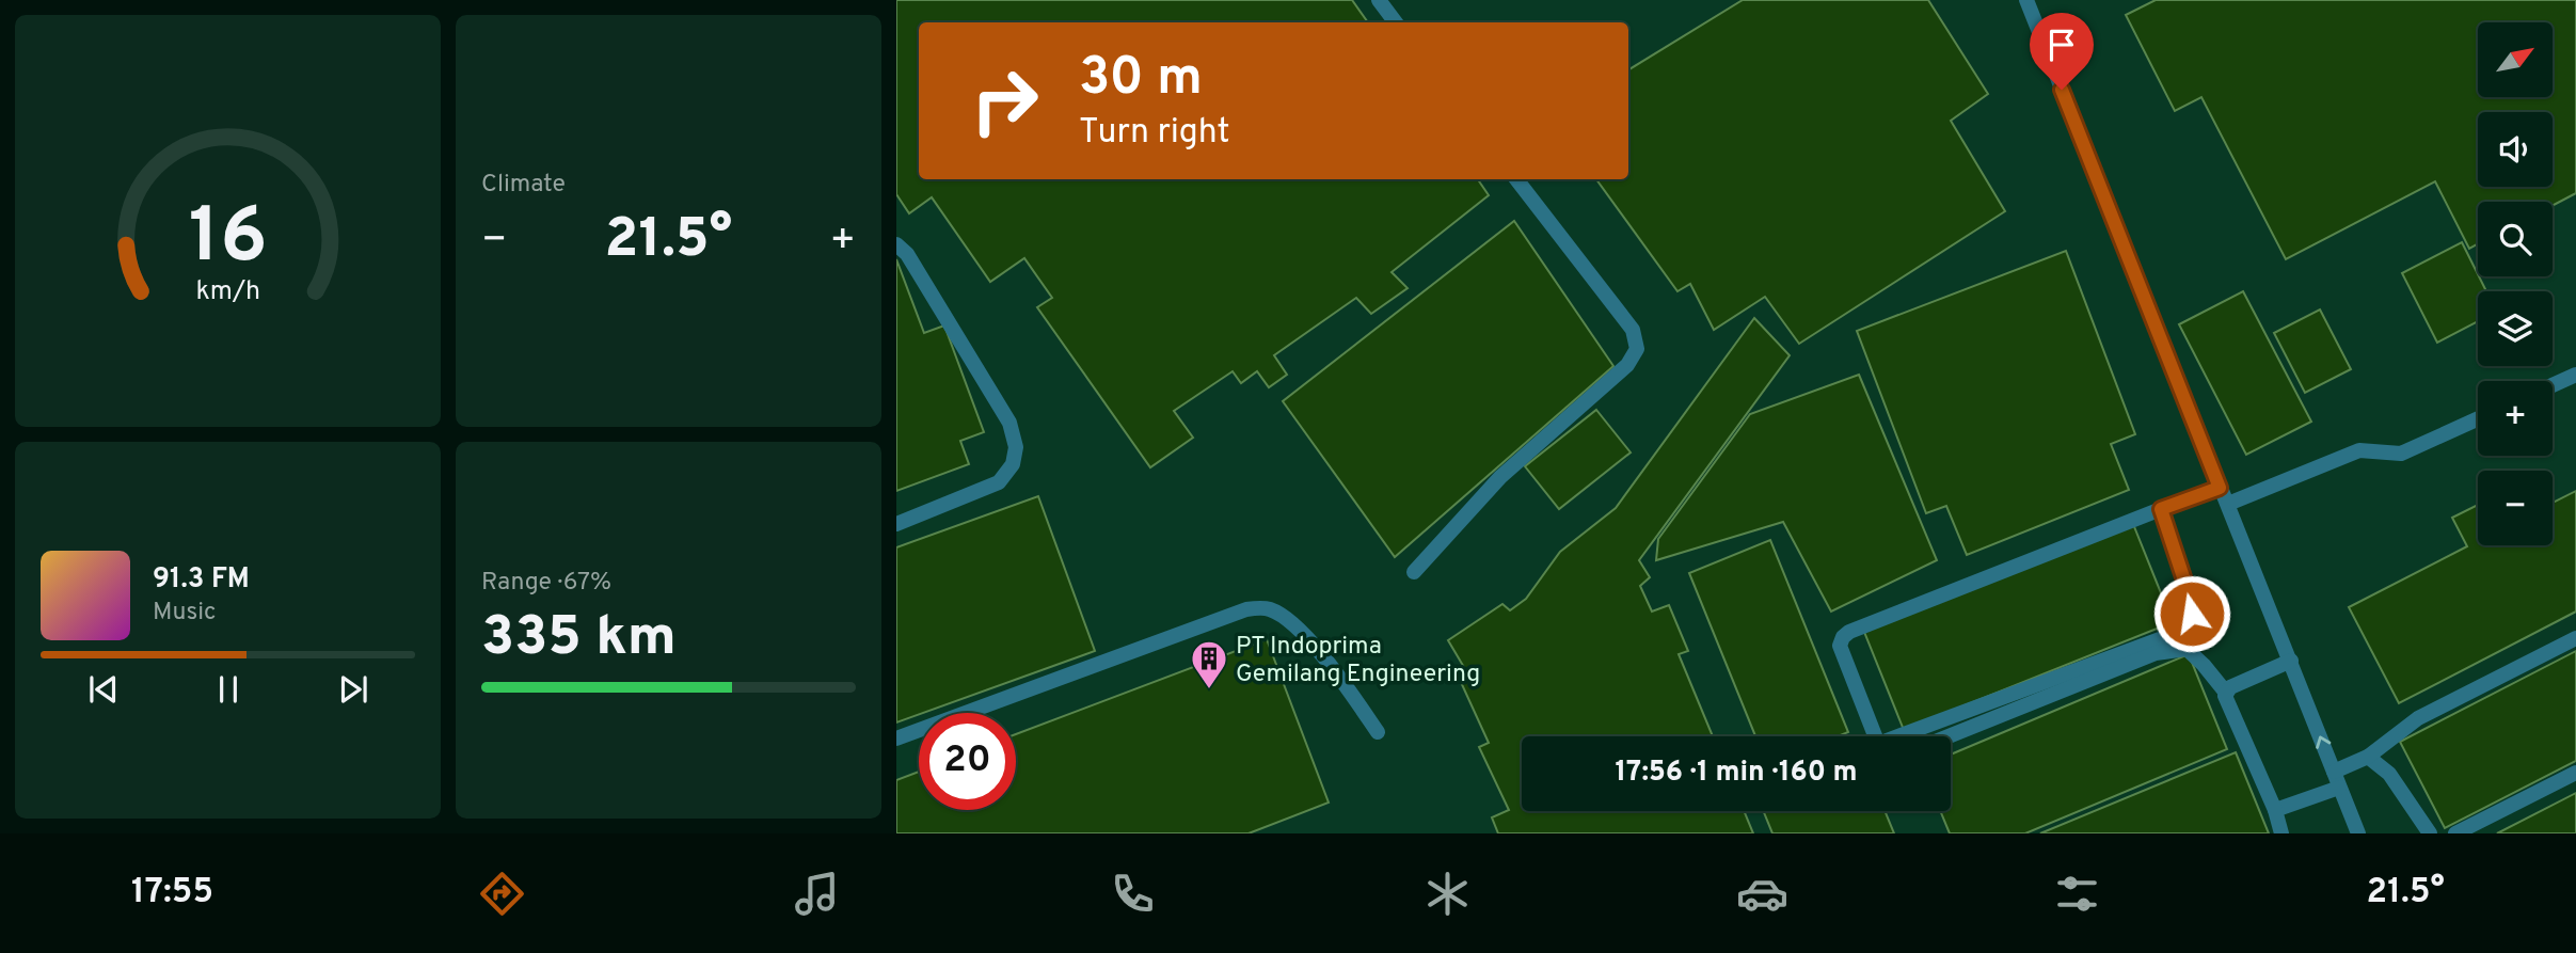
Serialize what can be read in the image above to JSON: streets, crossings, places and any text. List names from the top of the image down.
{
  "places": {
    "building": ["PT Indoprima Gemilang Engineering"]
  },
  "north": "top right",
  "page": {
    "tile": [
      "Climate",
      ["Range · 67%", "335 km"]
    ],
    "map_buttons": ["+", "−"],
    "turn": ["30 m", "Turn right"],
    "heat": ["−", "21.5°", "+"],
    "song": ["91.3 FM", "Music"],
    "limit": "20",
    "trip": "17:56 · 1 min · 160 m",
    "tabs": ["17:55", "21.5°"],
    "gauge": ["16", "km/h"]
  }
}
